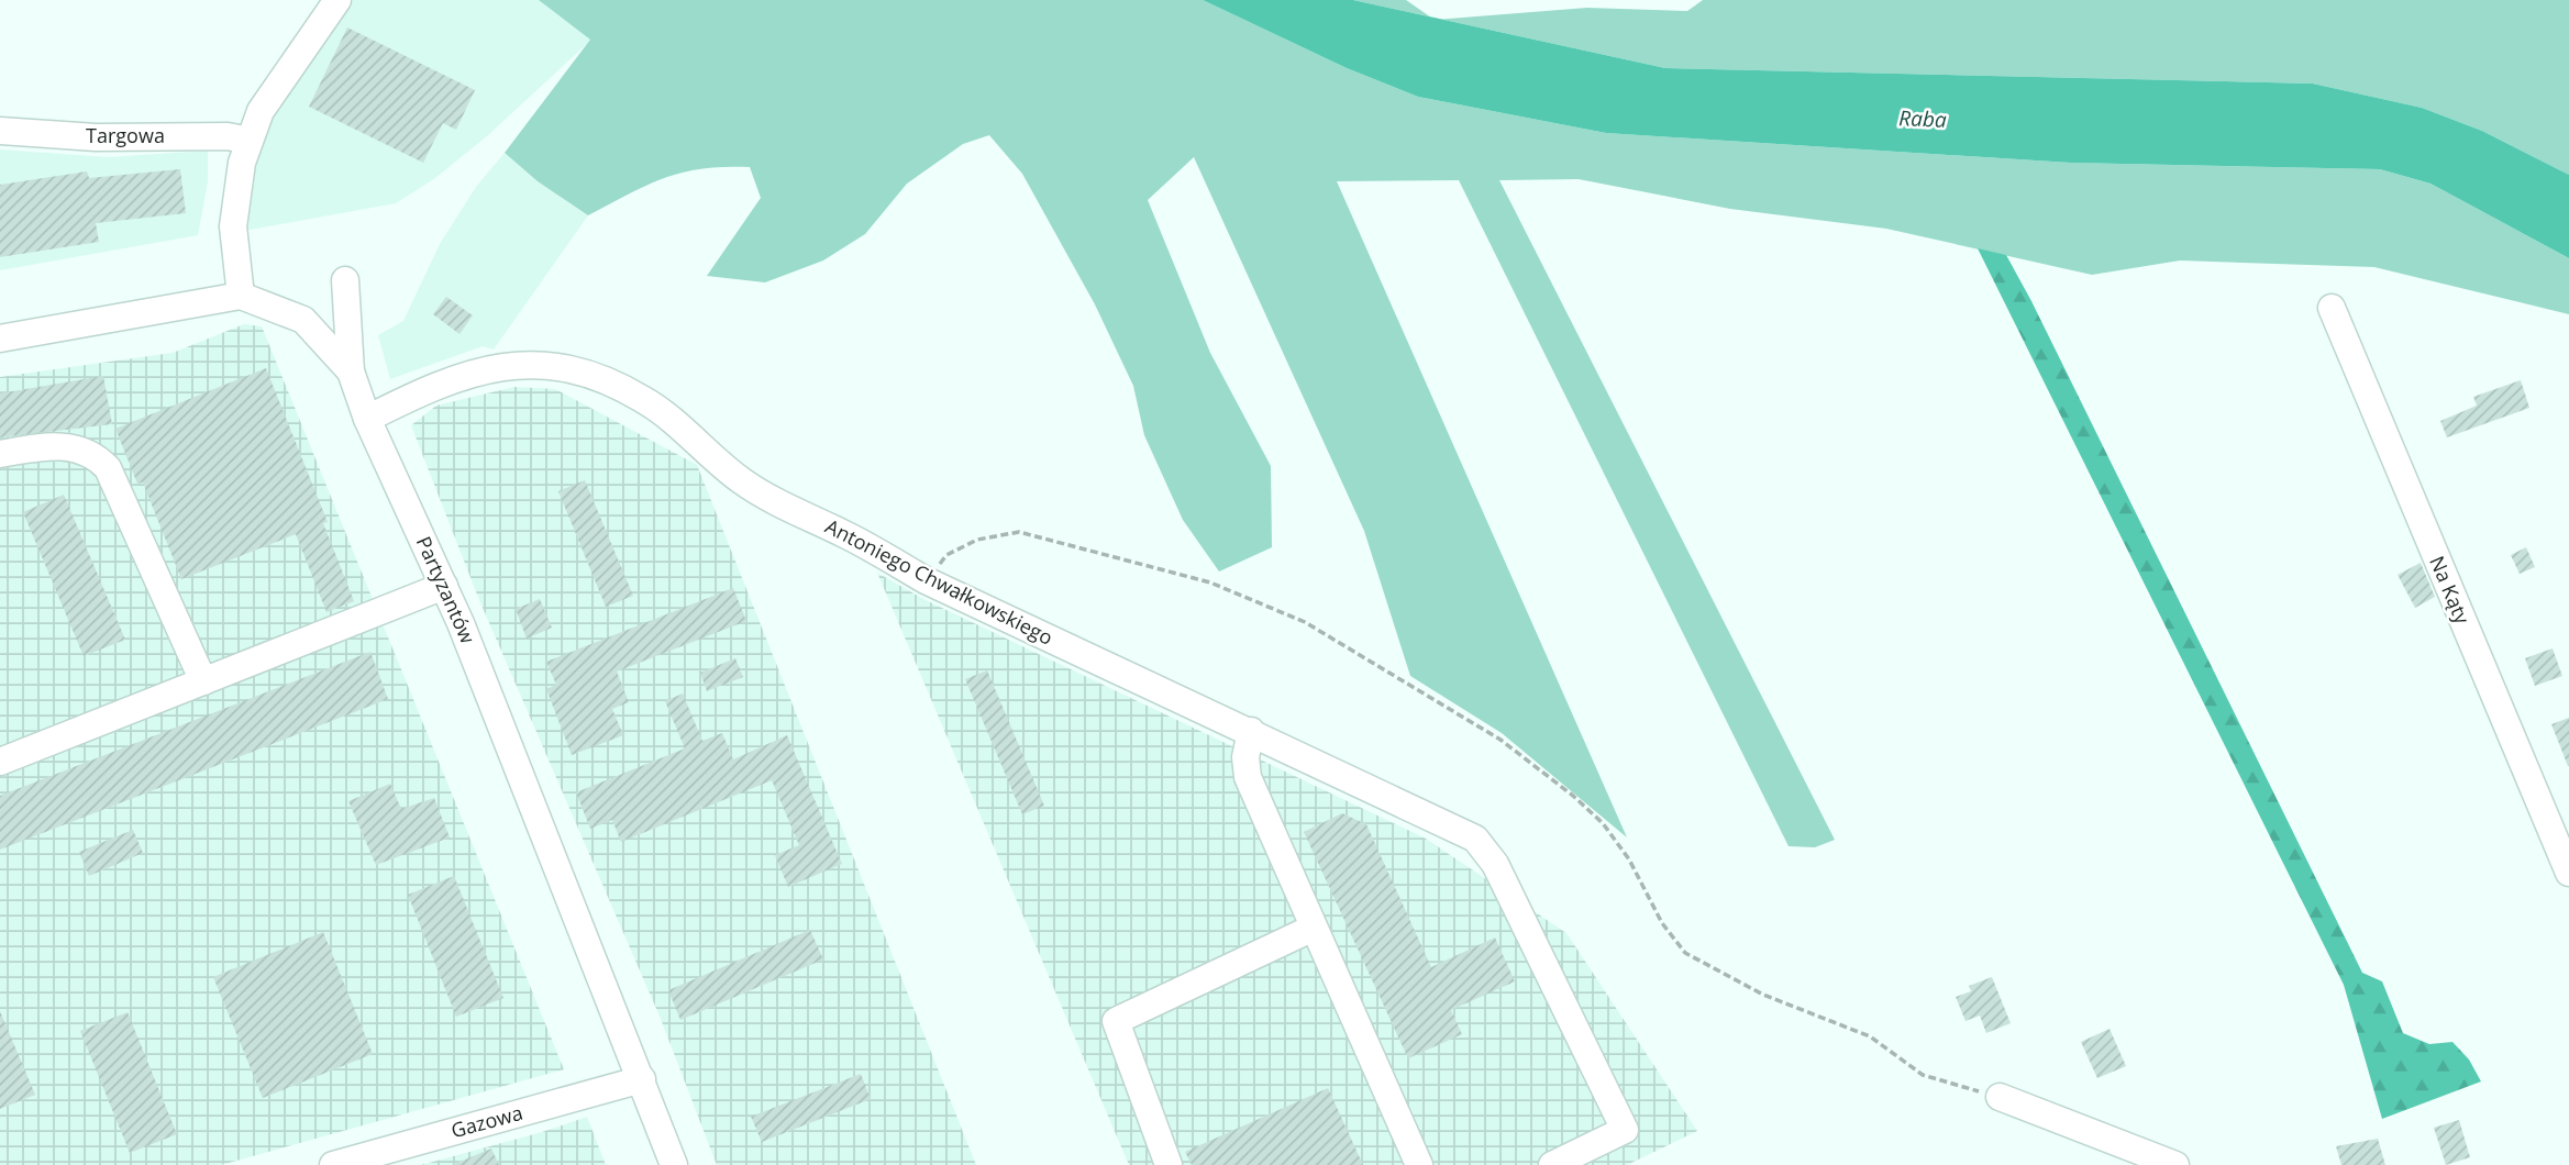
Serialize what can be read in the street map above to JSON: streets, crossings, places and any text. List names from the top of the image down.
{
  "streets": {
    "street": [
      "Targowa",
      "Antoniego Chwałkowskiego",
      "Partyzantów",
      "Na Kąty",
      "Gazowa"
    ]
  },
  "crossings": [
    ["Antoniego Chwałkowskiego", "Partyzantów"],
    ["Partyzantów", "Gazowa"]
  ],
  "water": ["Raba"]
}
